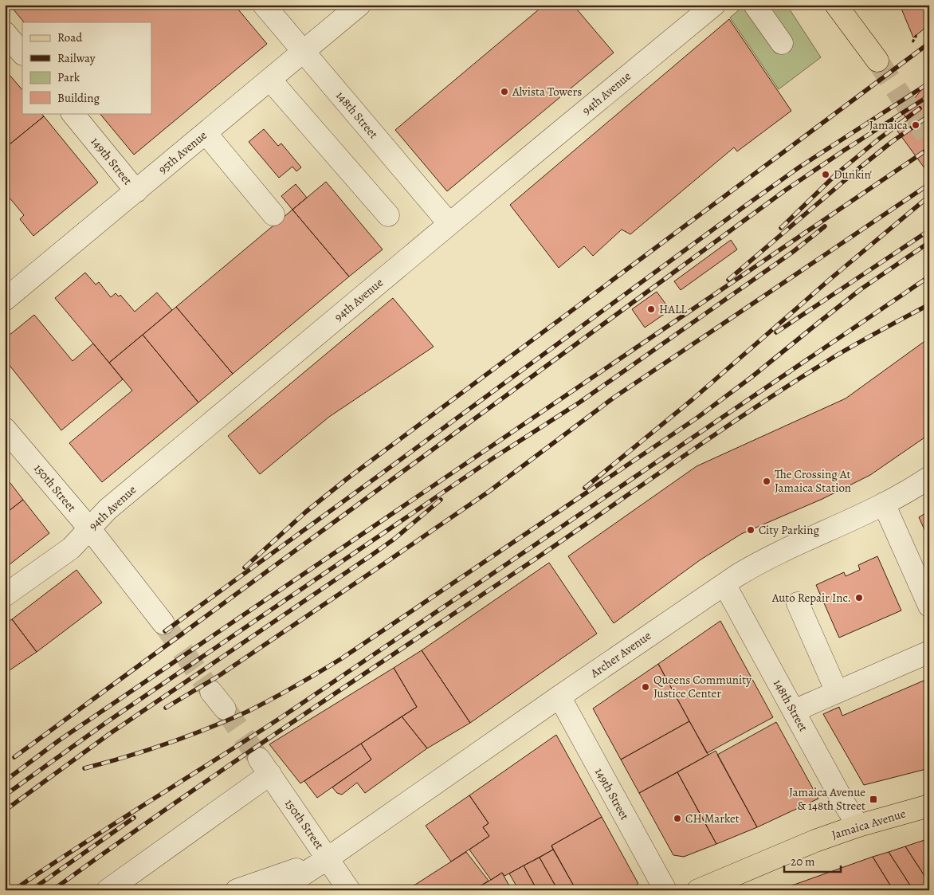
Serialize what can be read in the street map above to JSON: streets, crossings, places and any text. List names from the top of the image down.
{
  "streets": {
    "main road": ["Jamaica Avenue"],
    "street": [
      "94th Avenue",
      "148th Street",
      "95th Avenue",
      "149th Street",
      "150th Street",
      "Archer Avenue"
    ]
  },
  "crossings": [
    ["94th Avenue", "148th Street"],
    ["94th Avenue", "150th Street"],
    ["148th Street", "95th Avenue"],
    ["148th Street", "Archer Avenue"],
    ["148th Street", "Jamaica Avenue"],
    ["95th Avenue", "149th Street"],
    ["149th Street", "Archer Avenue"],
    ["150th Street", "Archer Avenue"]
  ],
  "places": {
    "other": [
      "Alvista Towers",
      "Jamaica",
      "Dunkin'",
      "HALL",
      "The Crossing At Jamaica Station",
      "City Parking",
      "Auto Repair Inc.",
      "Queens Community Justice Center",
      "CH Market"
    ],
    "transit": ["Jamaica Avenue & 148th Street"]
  },
  "legend": [
    "Road",
    "Railway",
    "Park",
    "Building"
  ],
  "scale_bar": "20 m"
}
